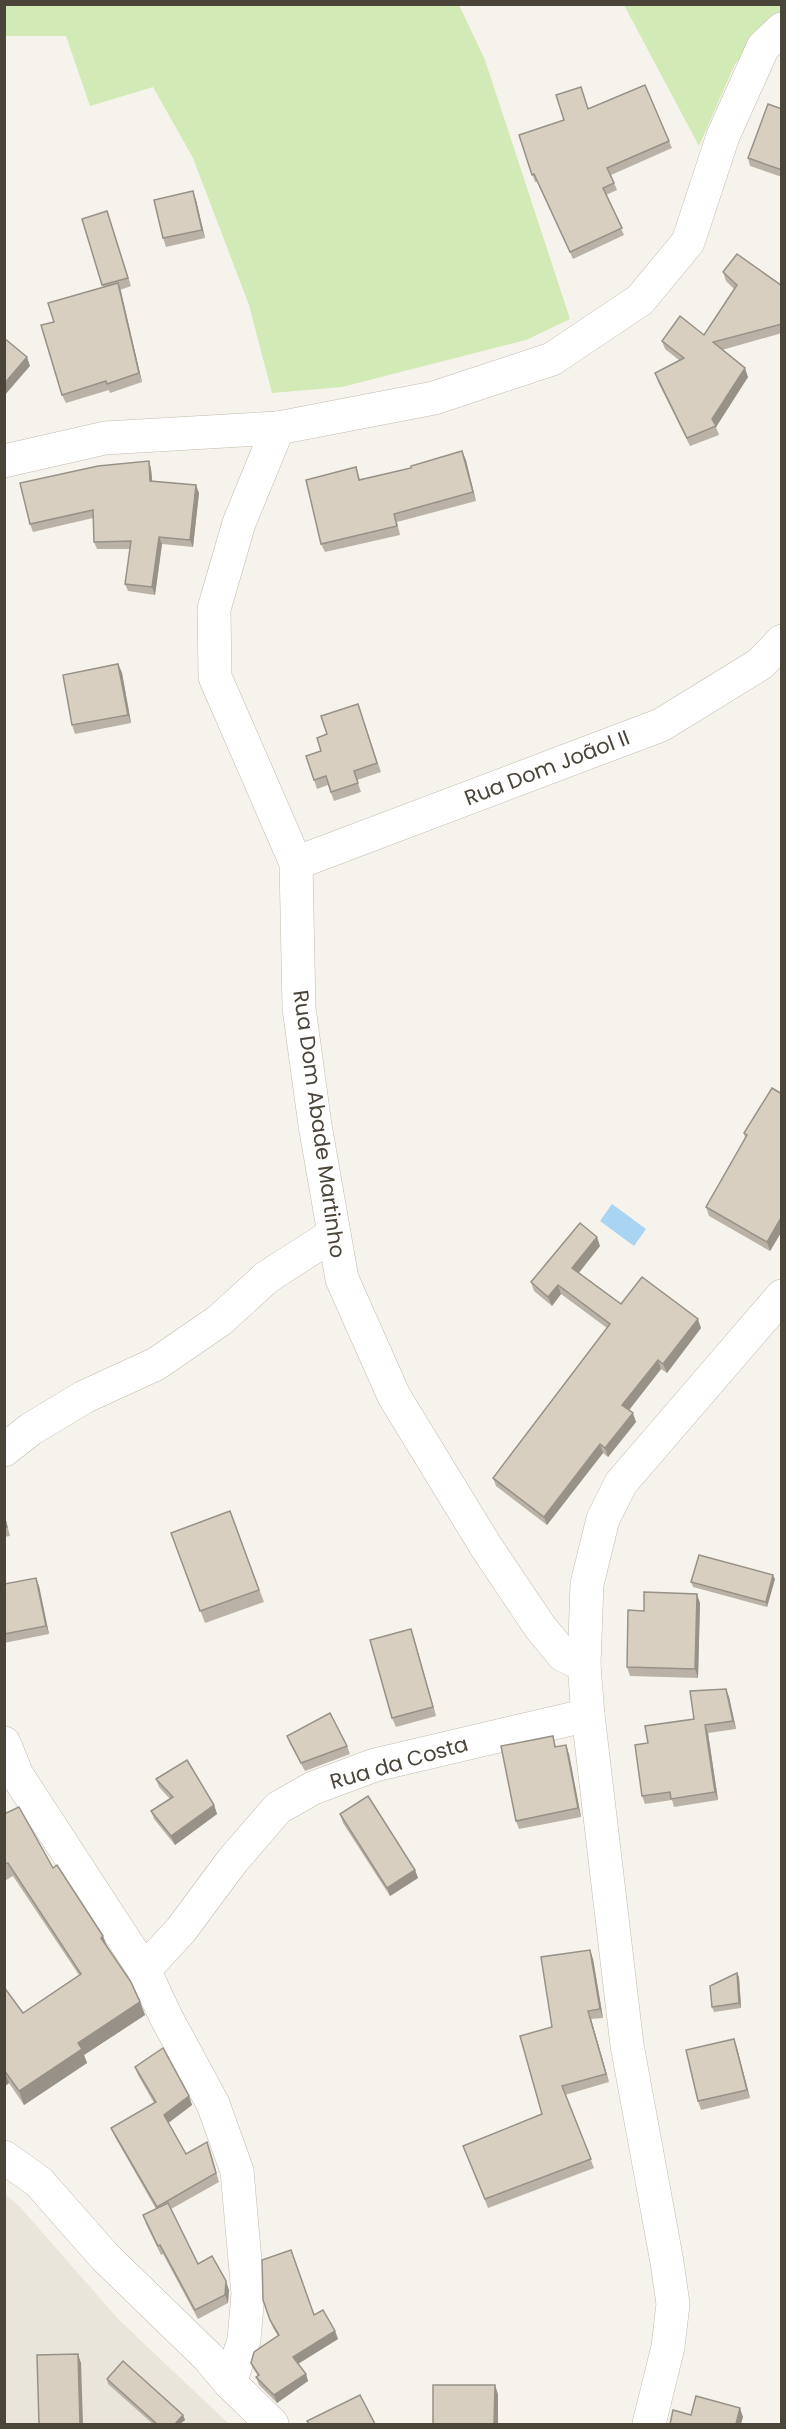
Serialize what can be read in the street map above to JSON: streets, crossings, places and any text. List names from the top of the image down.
{
  "streets": {
    "street": ["Rua Dom Joãol II", "Rua Dom Abade Martinho", "Rua da Costa"]
  },
  "crossings": [
    ["Rua Dom Joãol II", "Rua Dom Abade Martinho"]
  ]
}
